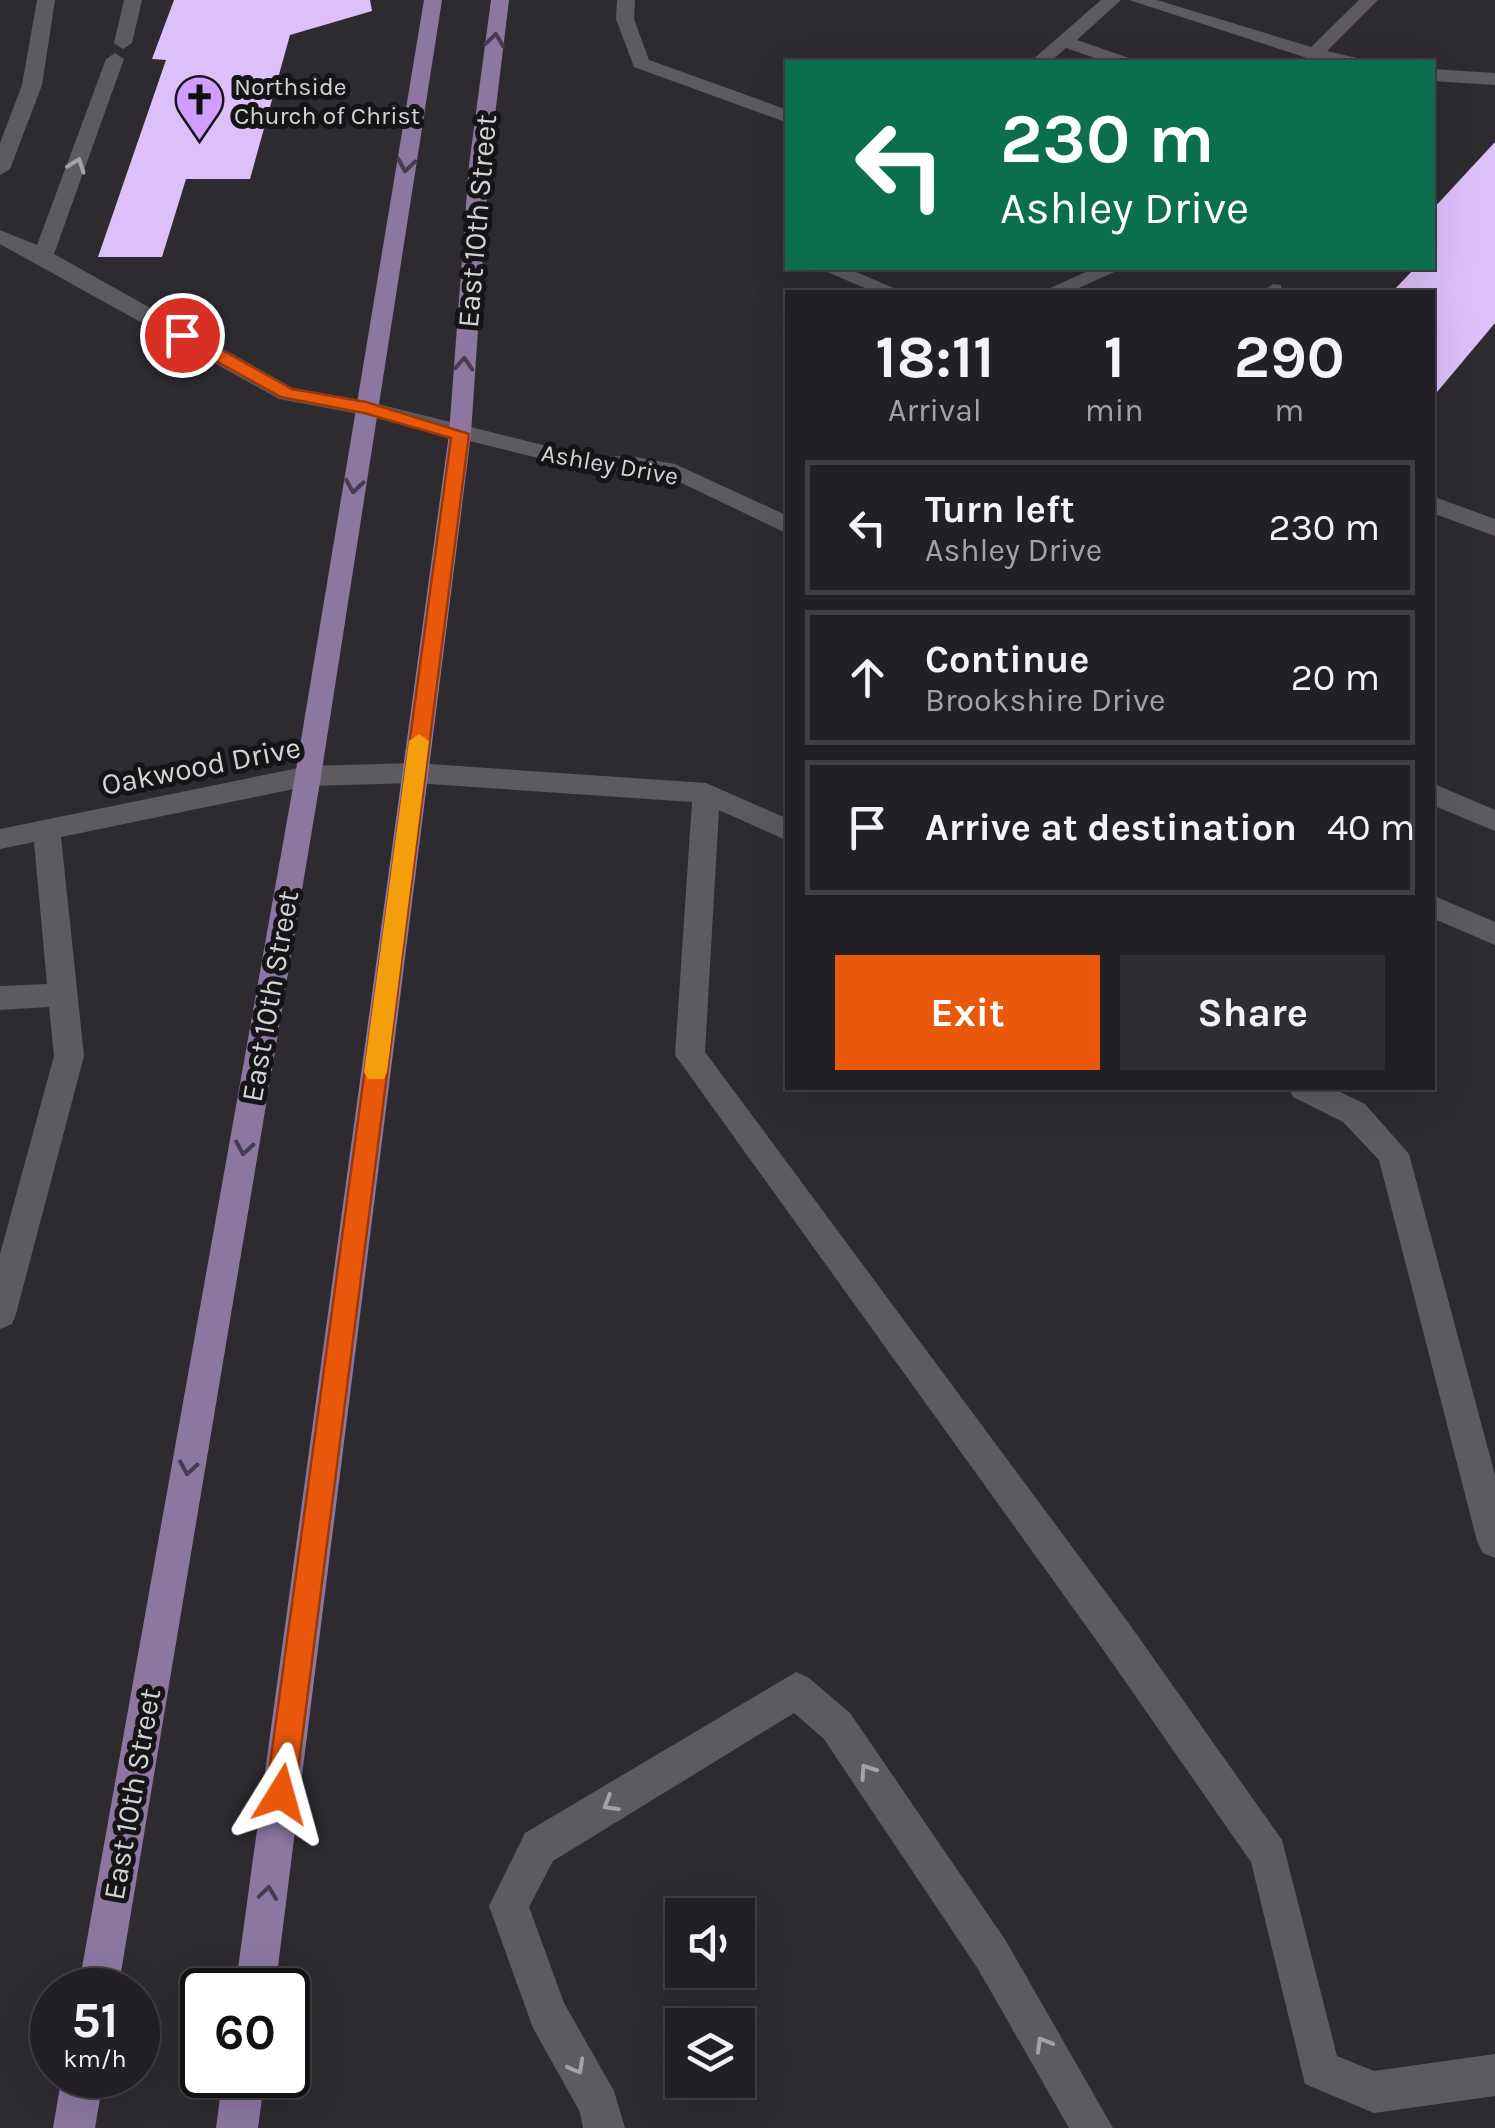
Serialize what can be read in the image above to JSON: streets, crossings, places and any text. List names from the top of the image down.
{
  "streets": {
    "main road": ["East 10th Street"],
    "street": ["Ashley Drive", "Oakwood Drive"]
  },
  "crossings": [
    ["East 10th Street", "Ashley Drive"],
    ["East 10th Street", "Oakwood Drive"]
  ],
  "places": {
    "church": ["Northside Church of Christ"]
  },
  "page": {
    "turn": ["230 m", "Ashley Drive"],
    "eta": [
      "18:11",
      "Arrival",
      "1",
      "min",
      "290",
      "m"
    ],
    "list": [
      {
        "name": "Turn left",
        "note": "Ashley Drive",
        "value": "230 m"
      },
      {
        "name": "Continue",
        "note": "Brookshire Drive",
        "value": "20 m"
      },
      {
        "name": "Arrive at destination",
        "value": "40 m"
      }
    ],
    "buttons": ["Exit", "Share"],
    "speed": "51 km/h",
    "limit": "60"
  }
}
